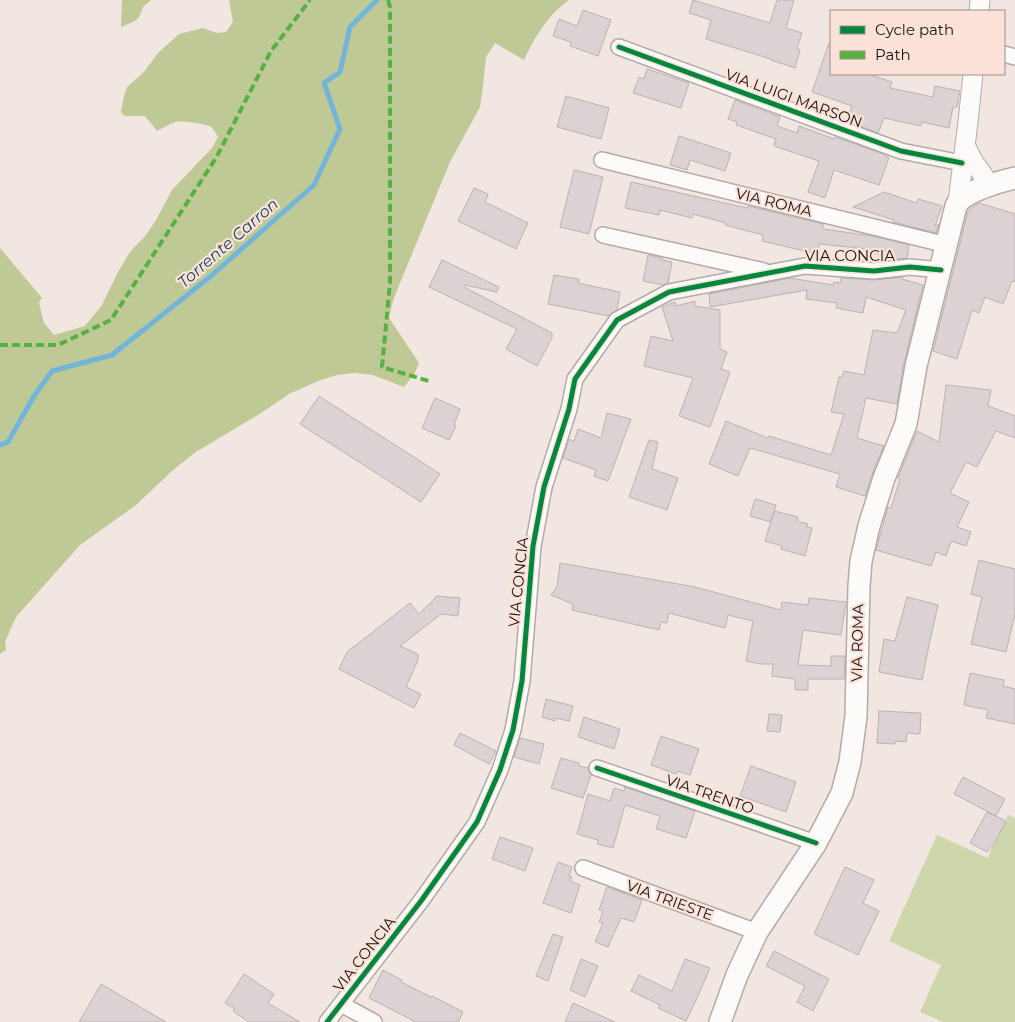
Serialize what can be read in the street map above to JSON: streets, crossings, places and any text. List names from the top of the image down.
{
  "streets": {
    "main road": ["VIA ROMA"],
    "street": [
      "VIA LUIGI MARSON",
      "VIA CONCIA",
      "VIA TRENTO",
      "VIA TRIESTE"
    ]
  },
  "crossings": [
    ["VIA ROMA", "VIA CONCIA"],
    ["VIA ROMA", "VIA TRENTO"],
    ["VIA ROMA", "VIA TRIESTE"]
  ],
  "water": ["Torrente Carron"],
  "legend": ["Cycle path", "Path"]
}
